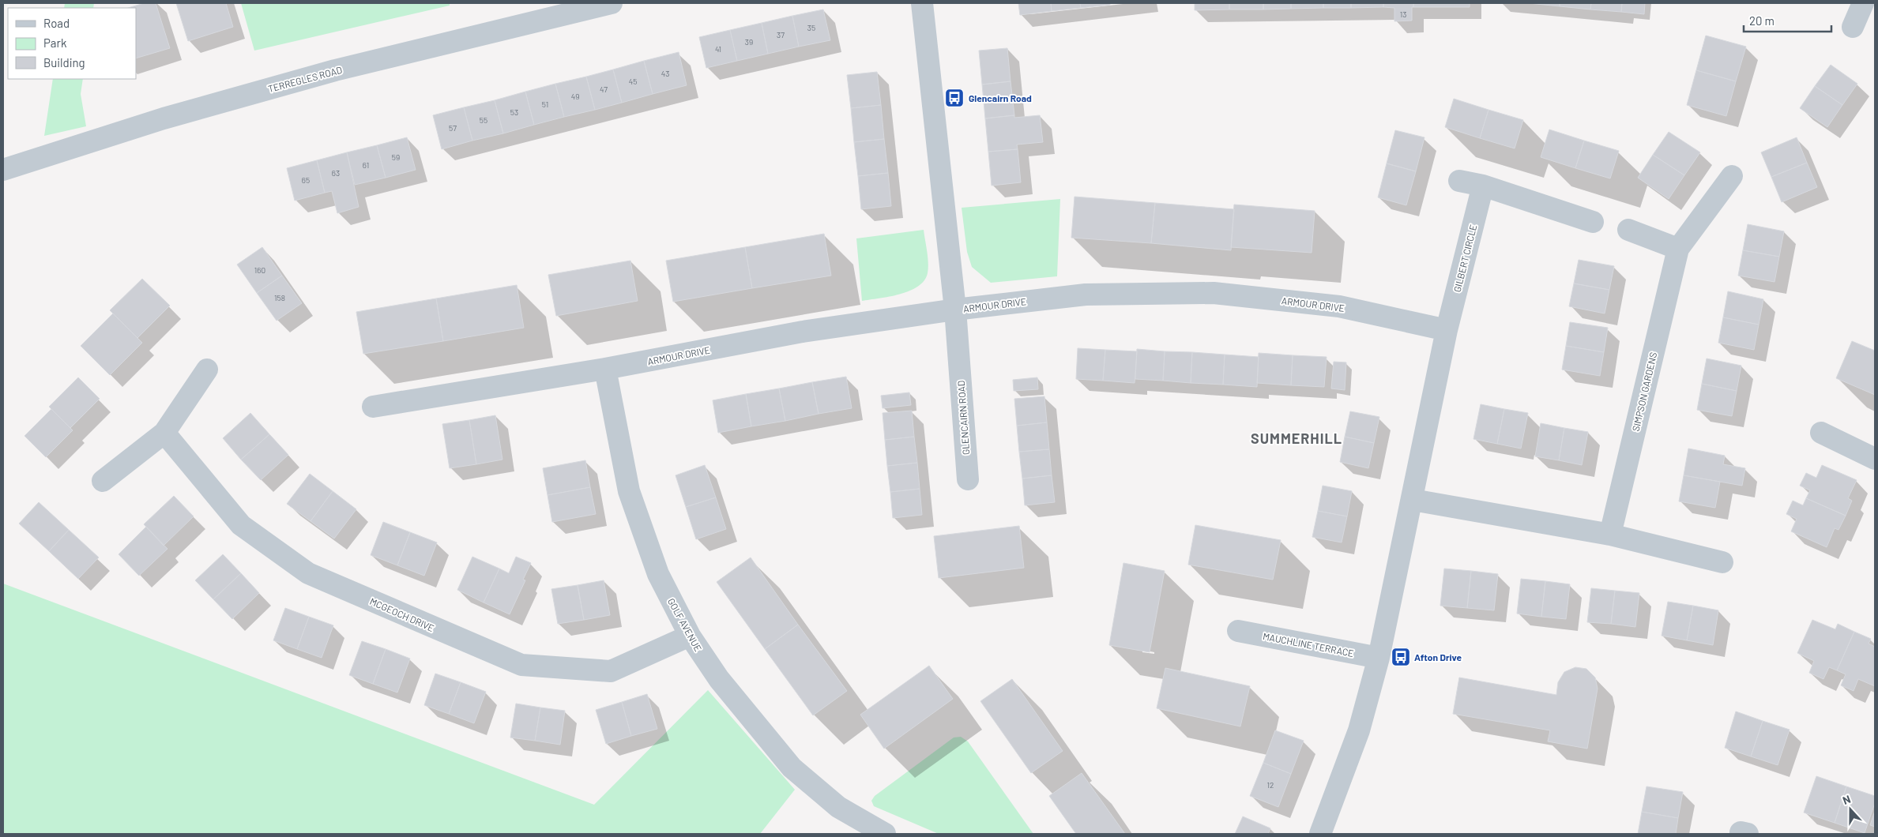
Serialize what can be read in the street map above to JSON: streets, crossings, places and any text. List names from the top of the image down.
{
  "streets": {
    "street": [
      "TERREGLES ROAD",
      "GILBERT CIRCLE",
      "ARMOUR DRIVE",
      "SIMPSON GARDENS",
      "GLENCAIRN ROAD",
      "MCGEOCH DRIVE",
      "GOLF AVENUE",
      "MAUCHLINE TERRACE"
    ]
  },
  "crossings": [
    ["GILBERT CIRCLE", "ARMOUR DRIVE"],
    ["ARMOUR DRIVE", "GLENCAIRN ROAD"],
    ["ARMOUR DRIVE", "GOLF AVENUE"],
    ["MCGEOCH DRIVE", "GOLF AVENUE"]
  ],
  "districts": ["SUMMERHILL"],
  "places": {
    "bus stop": ["Glencairn Road", "Afton Drive"]
  },
  "house_numbers": [
    "13",
    "35",
    "37",
    "39",
    "41",
    "43",
    "45",
    "47",
    "49",
    "51",
    "53",
    "55",
    "57",
    "59",
    "61",
    "63",
    "65",
    "160",
    "158",
    "12"
  ],
  "legend": ["Road", "Park", "Building"],
  "scale_bar": "20 m",
  "north": "top"
}
